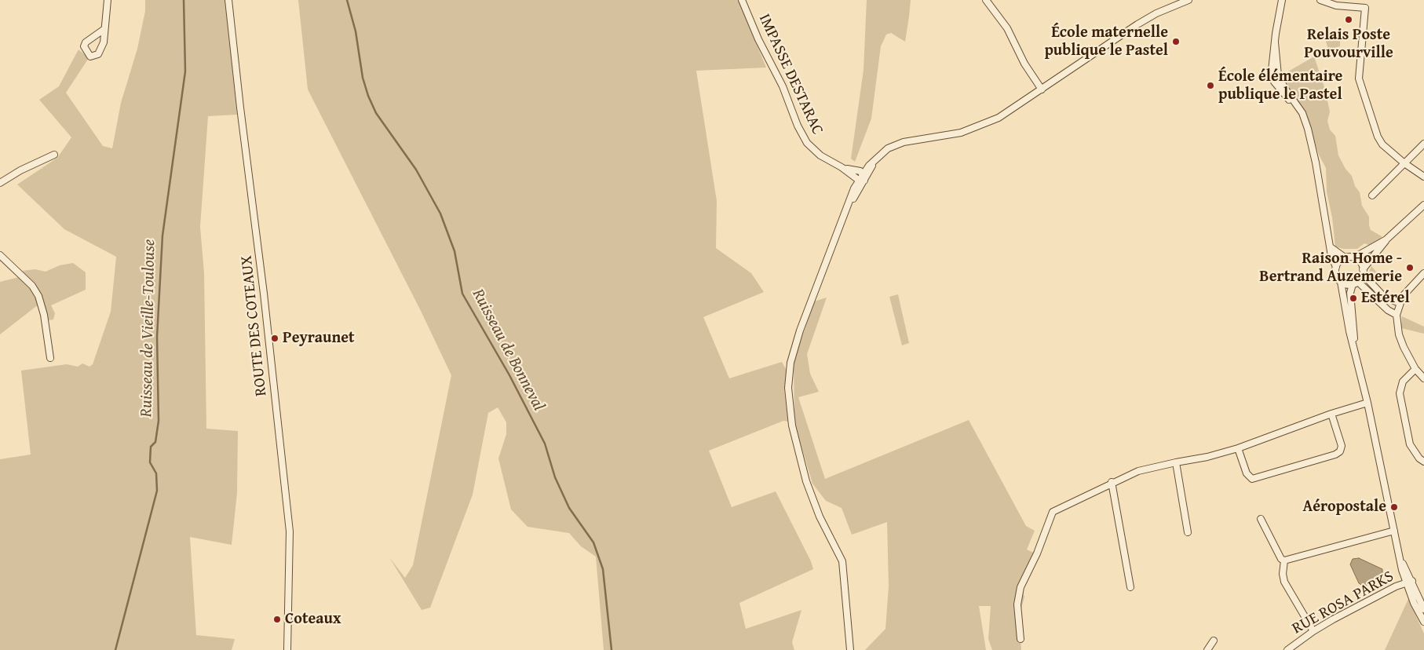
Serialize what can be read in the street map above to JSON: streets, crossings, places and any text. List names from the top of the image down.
{
  "streets": {
    "street": ["IMPASSE DESTARAC", "ROUTE DES COTEAUX", "RUE ROSA PARKS"]
  },
  "water": ["Ruisseau de Vieille-Toulouse", "Ruisseau de Bonneval"],
  "places": [
    "Relais Poste Pouvourville",
    "École maternelle publique le Pastel",
    "École élémentaire publique le Pastel",
    "Raison Home - Bertrand Auzemerie",
    "Estérel",
    "Peyraunet",
    "Aéropostale",
    "Coteaux"
  ]
}
